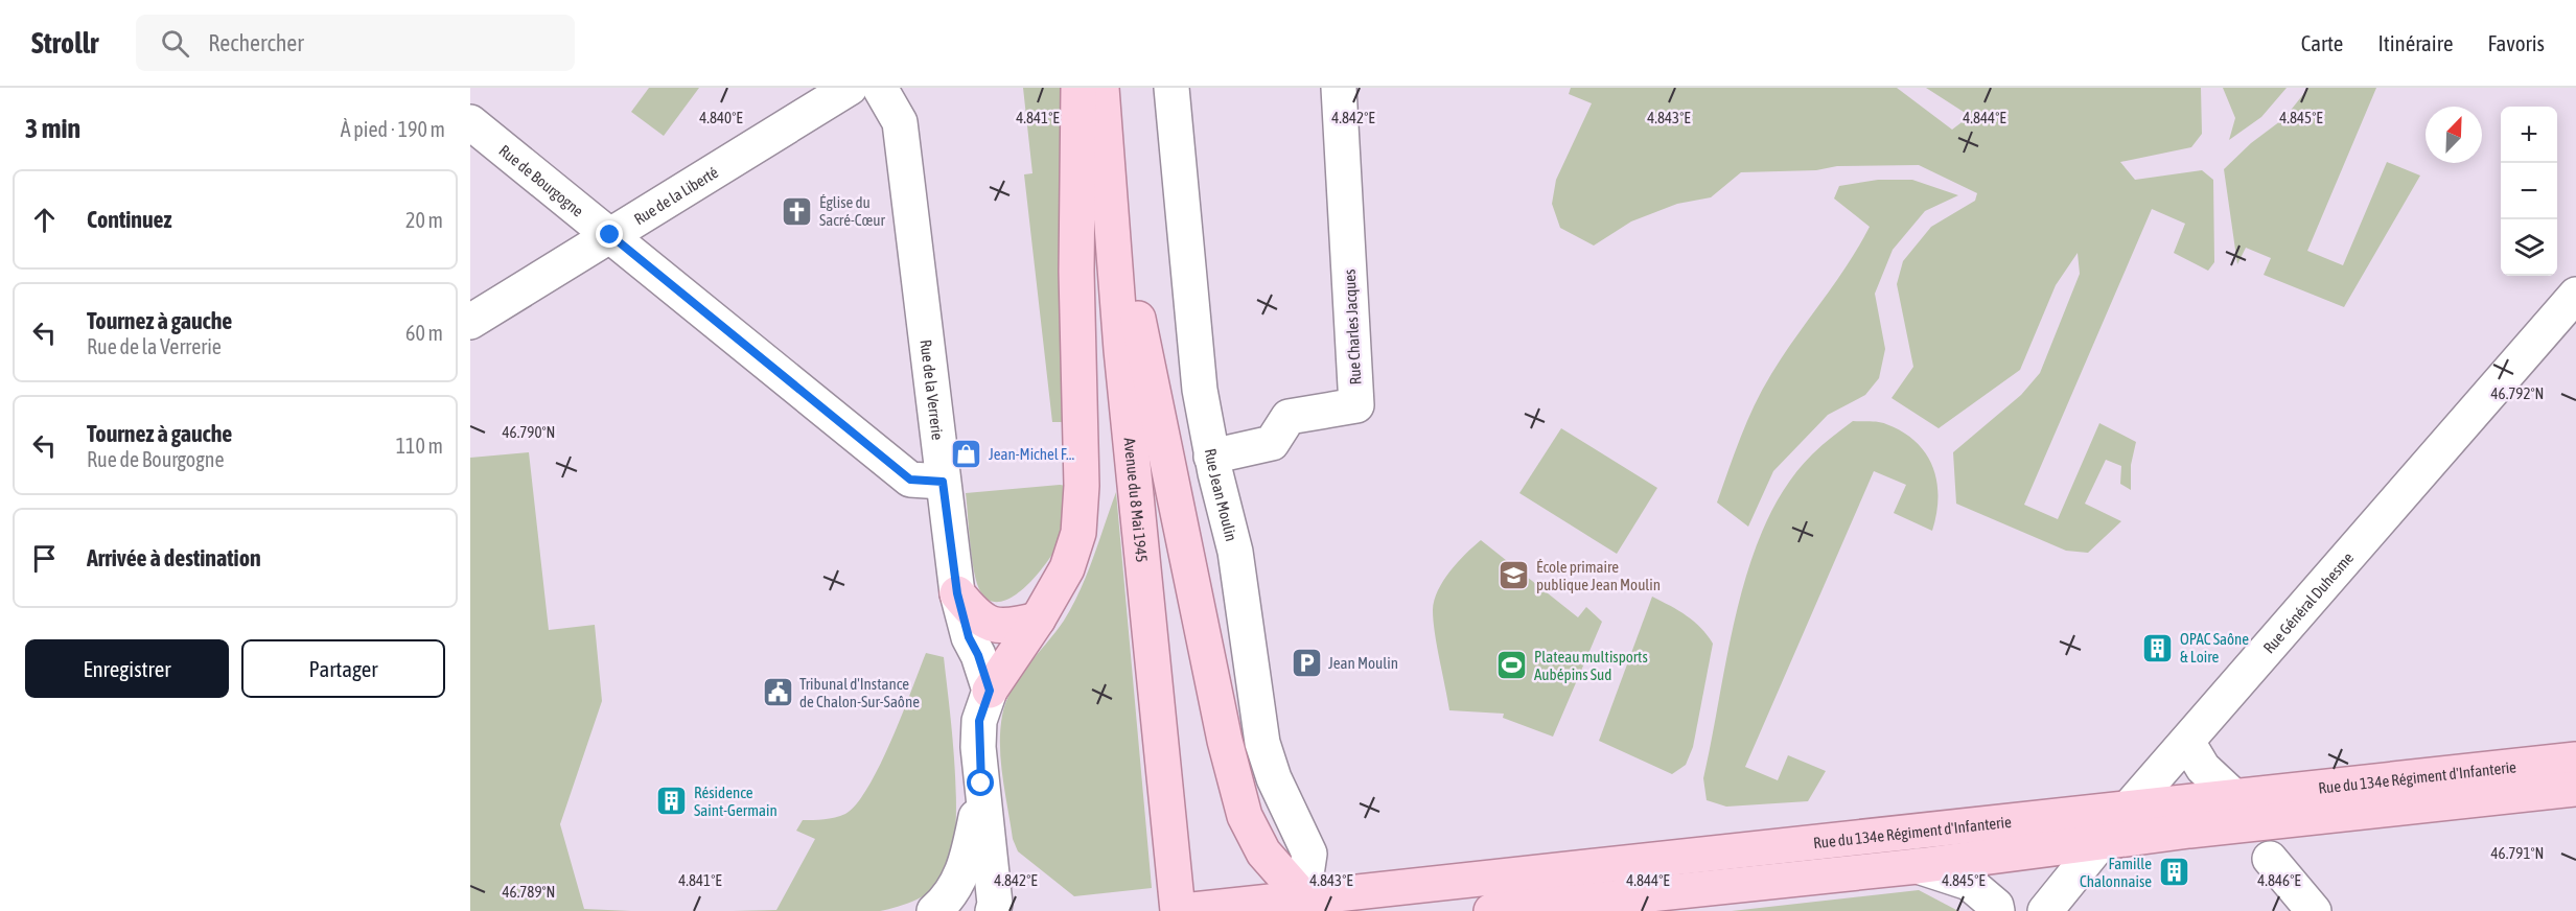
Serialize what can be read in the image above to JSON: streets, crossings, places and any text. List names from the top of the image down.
{
  "streets": {
    "main road": ["Avenue du 8 Mai 1945", "Rue du 134e Régiment d'Infanterie"],
    "street": [
      "Rue de Bourgogne",
      "Rue de la Liberté",
      "Rue Charles Jacques",
      "Rue de la Verrerie",
      "Rue Jean Moulin",
      "Rue Général Duhesme"
    ]
  },
  "crossings": [
    ["Rue de Bourgogne", "Rue de la Liberté"],
    ["Rue de Bourgogne", "Rue de la Verrerie"],
    ["Rue Charles Jacques", "Rue Jean Moulin"],
    ["Rue Jean Moulin", "Rue du 134e Régiment d'Infanterie"],
    ["Rue Général Duhesme", "Rue du 134e Régiment d'Infanterie"]
  ],
  "places": {
    "church": ["Église du Sacré-Cœur"],
    "shop": ["Jean-Michel F..."],
    "school or university": ["École primaire publique Jean Moulin"],
    "building": ["OPAC Saône & Loire", "Résidence Saint-Germain", "Famille Chalonnaise"],
    "parking": ["Jean Moulin"],
    "sports": ["Plateau multisports Aubépins Sud"],
    "public building": ["Tribunal d'Instance de Chalon-Sur-Saône"]
  },
  "north": "top right",
  "page": {
    "header": "Strollr",
    "search": "Rechercher",
    "nav": ["Carte", "Itinéraire", "Favoris"],
    "heading": ["3 min", "À pied · 190 m"],
    "map_buttons": ["+", "−"],
    "list": [
      ["Continuez", "20 m"],
      ["Tournez à gauche", "Rue de la Verrerie", "60 m"],
      ["Tournez à gauche", "Rue de Bourgogne", "110 m"],
      "Arrivée à destination"
    ],
    "buttons": ["Enregistrer", "Partager"]
  },
  "coordinates": [
    "4.840°E",
    "4.841°E",
    "4.842°E",
    "4.843°E",
    "4.844°E",
    "4.845°E",
    "46.792°N",
    "46.790°N",
    "46.791°N",
    "4.846°E",
    "46.789°N"
  ]
}
